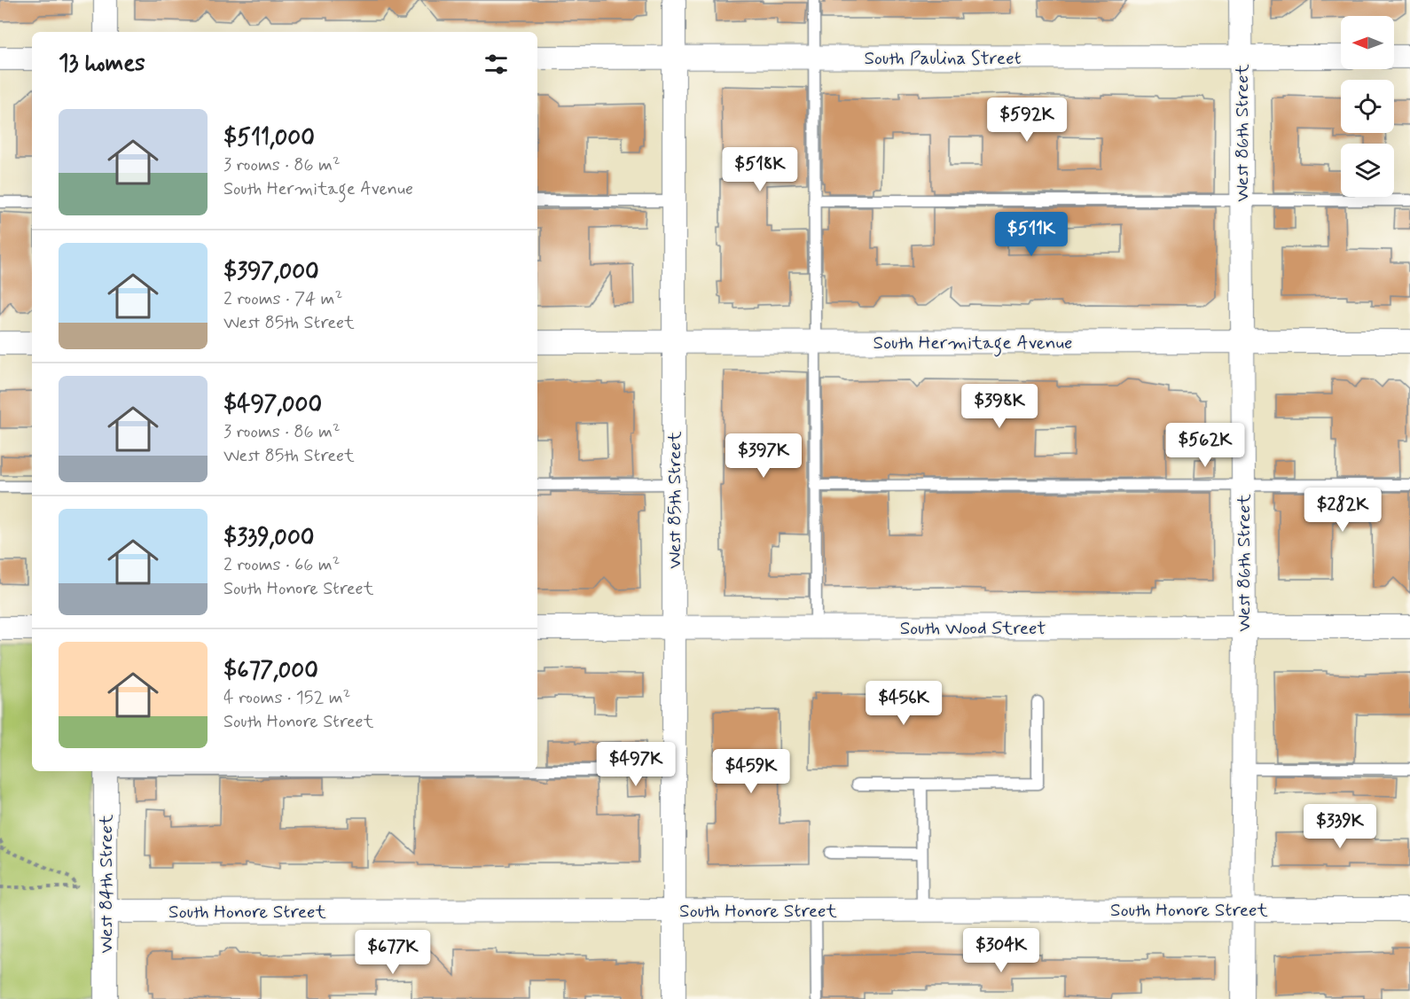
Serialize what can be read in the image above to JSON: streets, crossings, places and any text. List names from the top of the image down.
{
  "streets": {
    "street": [
      "South Paulina Street",
      "West 86th Street",
      "South Hermitage Avenue",
      "West 85th Street",
      "South Wood Street",
      "West 84th Street",
      "South Honore Street"
    ]
  },
  "crossings": [
    ["South Paulina Street", "West 86th Street"],
    ["South Paulina Street", "West 85th Street"],
    ["West 86th Street", "South Hermitage Avenue"],
    ["West 86th Street", "South Wood Street"],
    ["West 86th Street", "South Honore Street"],
    ["South Hermitage Avenue", "West 85th Street"],
    ["West 85th Street", "South Wood Street"],
    ["West 85th Street", "South Honore Street"],
    ["West 84th Street", "South Honore Street"]
  ],
  "north": "left",
  "page": {
    "heading": "13 homes",
    "list": [
      {
        "name": "$511,000",
        "note": "3 rooms · 86 m² · South Hermitage Avenue"
      },
      {
        "name": "$397,000",
        "note": "2 rooms · 74 m² · West 85th Street"
      },
      {
        "name": "$497,000",
        "note": "3 rooms · 86 m² · West 85th Street"
      },
      {
        "name": "$339,000",
        "note": "2 rooms · 66 m² · South Honore Street"
      },
      {
        "name": "$677,000",
        "note": "4 rooms · 152 m² · South Honore Street"
      }
    ],
    "price": [
      "$592K",
      "$518K",
      "$511K",
      "$398K",
      "$562K",
      "$397K",
      "$282K",
      "$456K",
      "$497K",
      "$459K",
      "$339K",
      "$304K",
      "$677K"
    ]
  }
}
